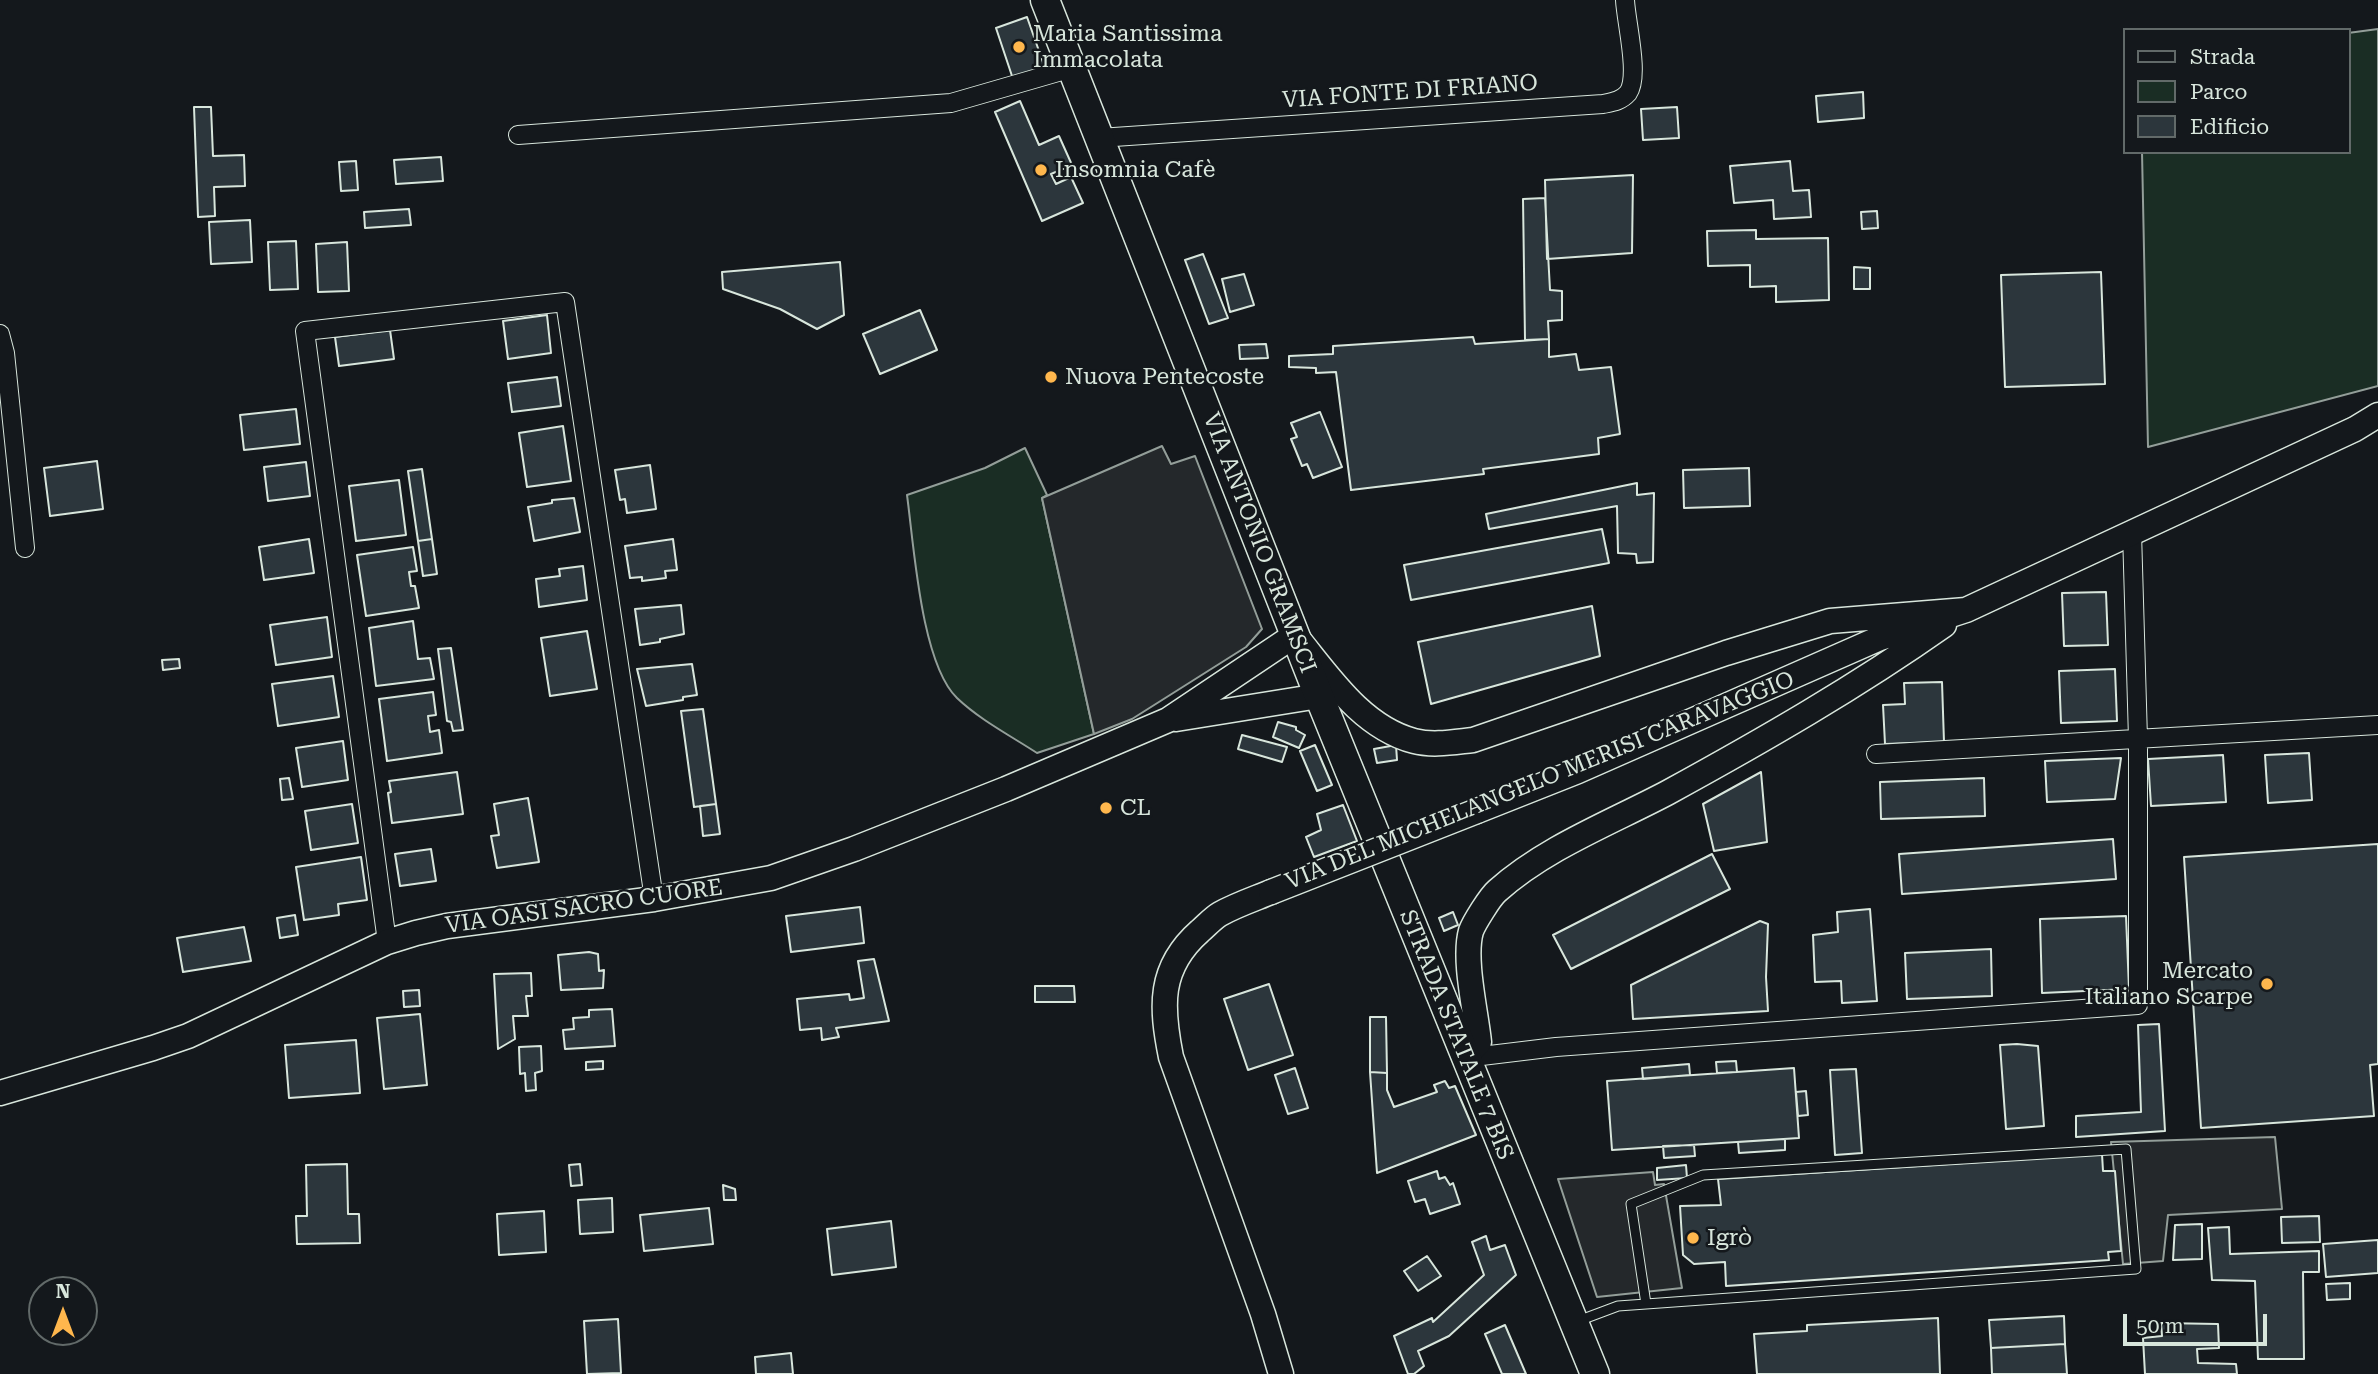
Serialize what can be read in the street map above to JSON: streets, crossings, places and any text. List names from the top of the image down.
{
  "streets": {
    "main road": ["VIA ANTONIO GRAMSCI", "STRADA STATALE 7 BIS"],
    "street": ["VIA FONTE DI FRIANO", "VIA DEL MICHELANGELO MERISI CARAVAGGIO", "VIA OASI SACRO CUORE"]
  },
  "crossings": [
    ["VIA FONTE DI FRIANO", "VIA ANTONIO GRAMSCI"],
    ["VIA ANTONIO GRAMSCI", "VIA OASI SACRO CUORE"],
    ["VIA ANTONIO GRAMSCI", "STRADA STATALE 7 BIS"],
    ["VIA OASI SACRO CUORE", "STRADA STATALE 7 BIS"]
  ],
  "places": [
    "Maria Santissima Immacolata",
    "Insomnia Cafè",
    "Nuova Pentecoste",
    "CL",
    "Mercato Italiano Scarpe",
    "Igrò"
  ],
  "legend": ["Strada", "Parco", "Edificio"],
  "scale_bar": "50 m",
  "north": "top"
}
